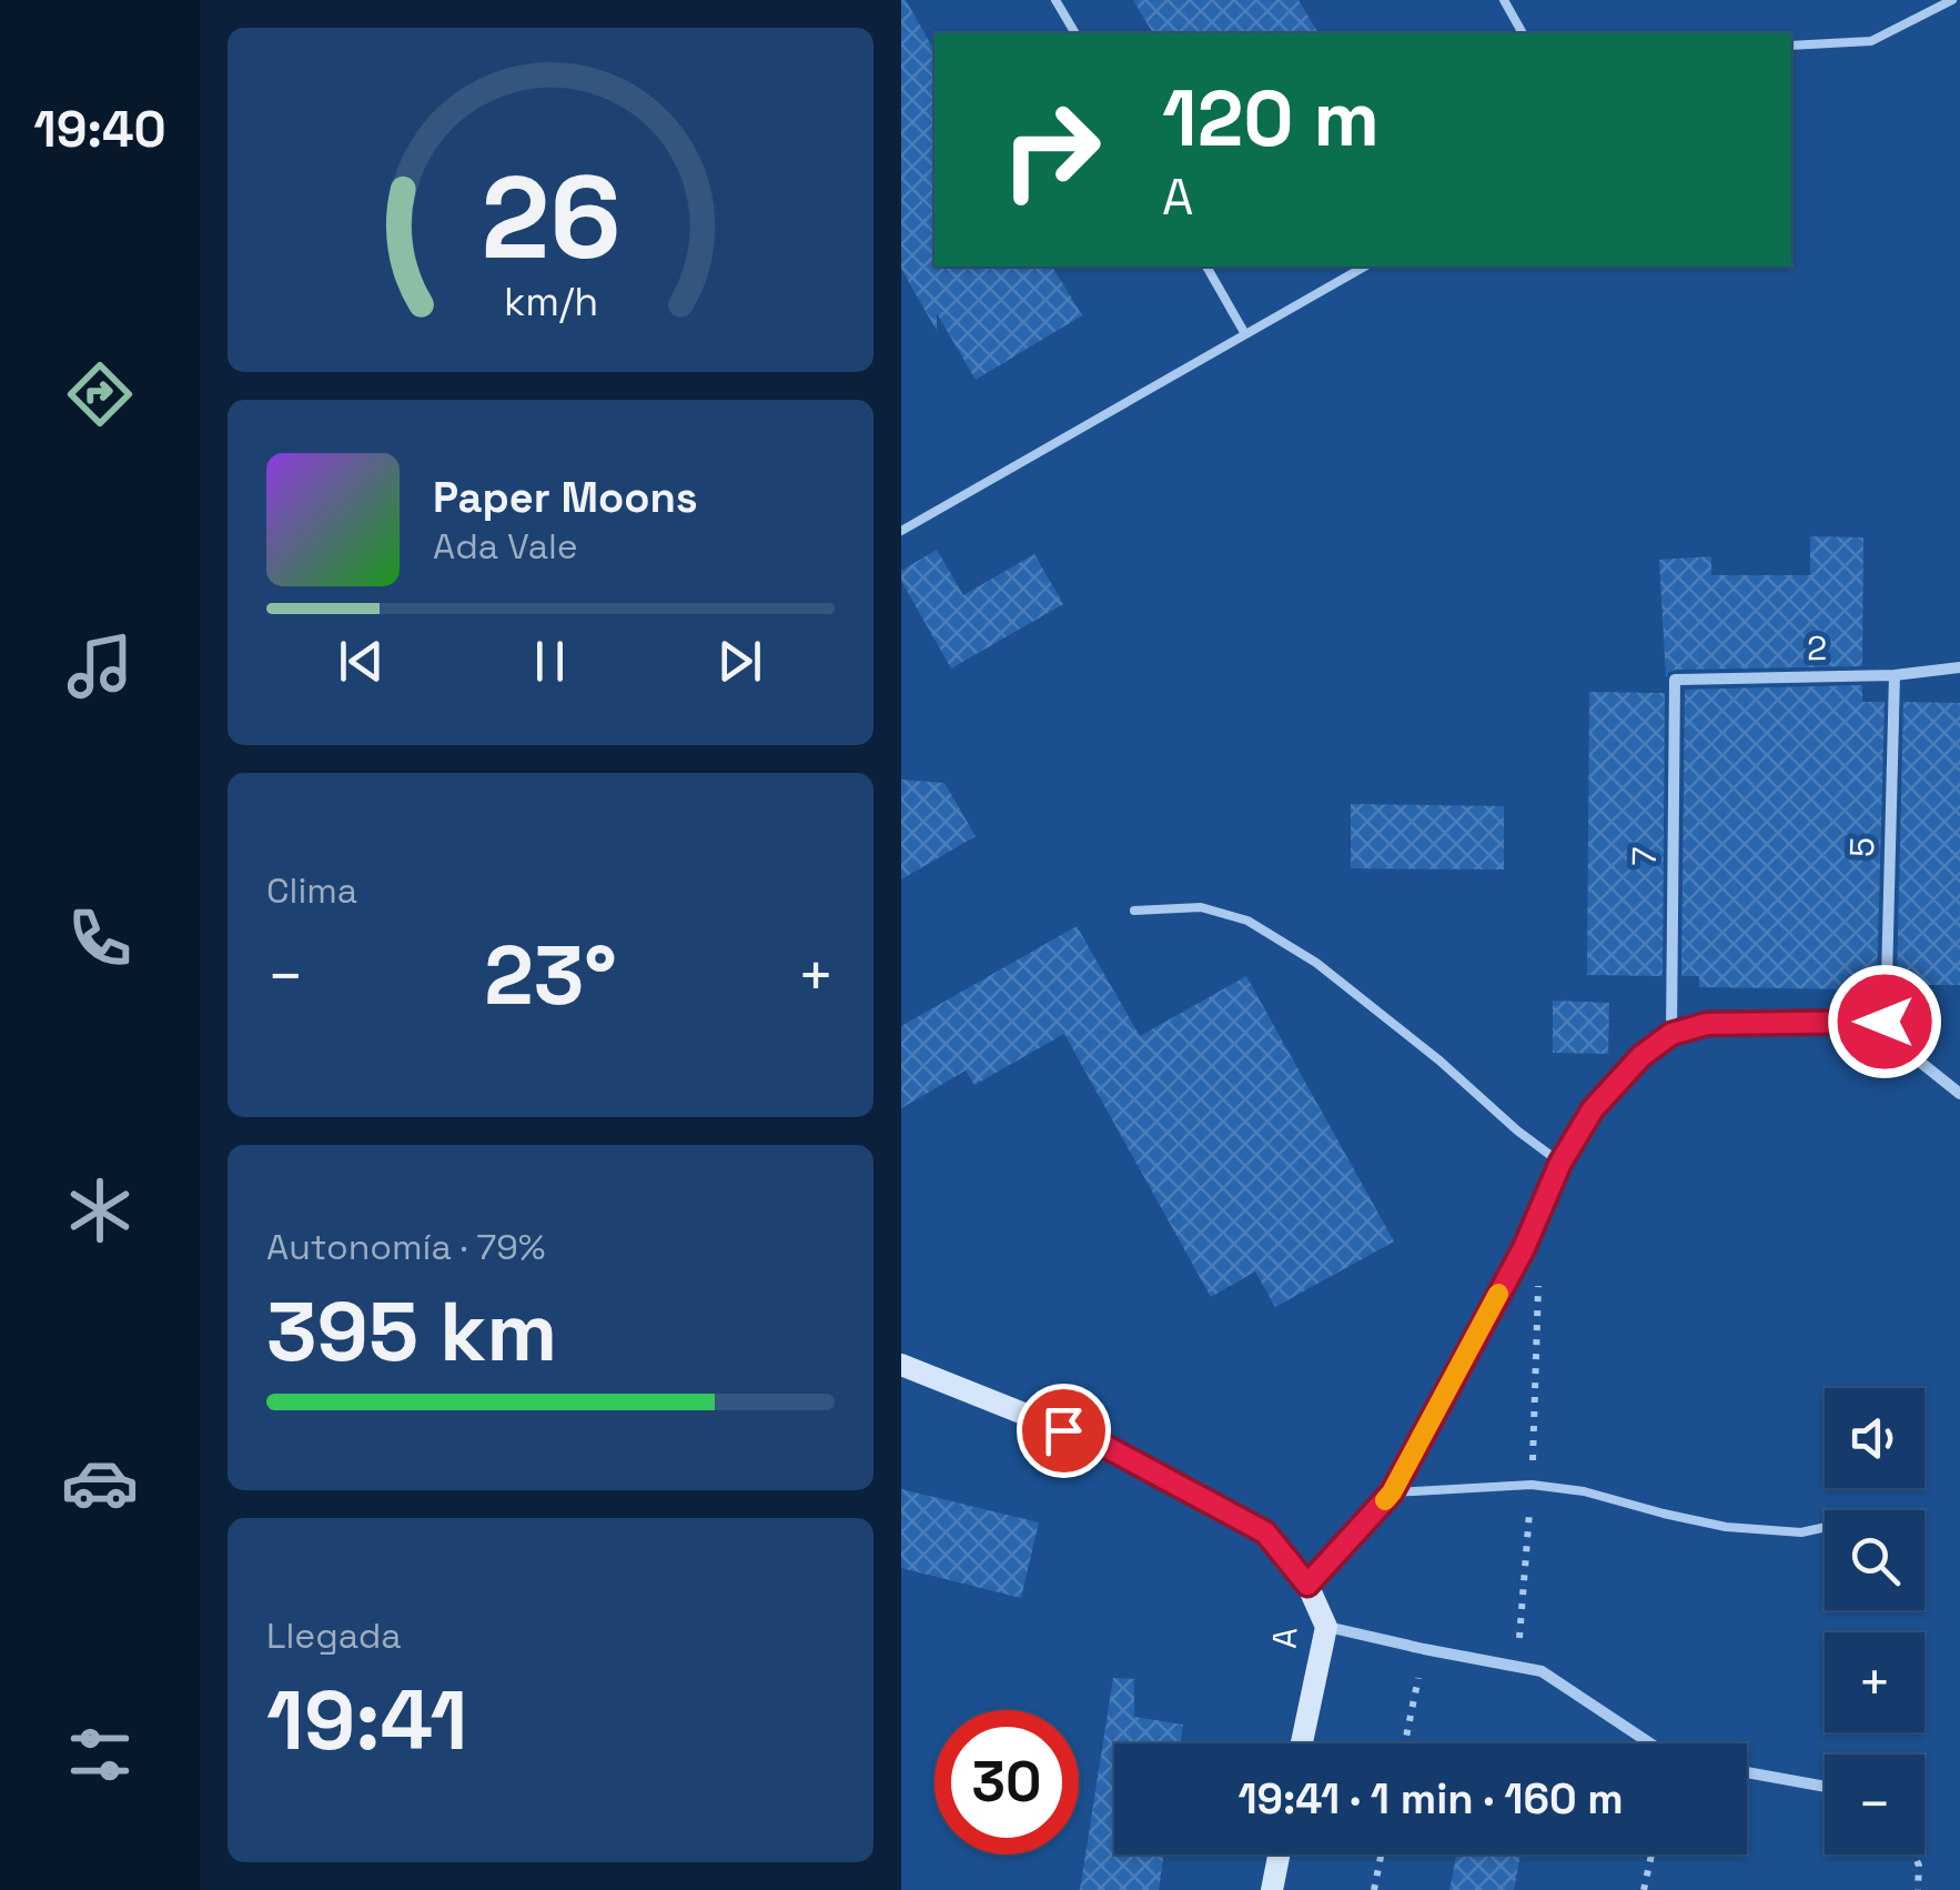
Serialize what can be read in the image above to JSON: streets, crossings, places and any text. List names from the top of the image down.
{
  "streets": {
    "street": [
      "2",
      "5",
      "7",
      "A"
    ]
  },
  "crossings": [
    ["2", "5"],
    ["2", "7"]
  ],
  "page": {
    "tabs": "19:40",
    "turn": ["120 m", "A"],
    "song": ["Paper Moons", "Ada Vale"],
    "tile": [
      "Clima",
      ["Autonomía · 79%", "395 km"],
      ["Llegada", "19:41"]
    ],
    "heat": ["−", "23°", "+"],
    "map_buttons": ["+", "−"],
    "limit": "30",
    "trip": "19:41 · 1 min · 160 m",
    "gauge": ["26", "km/h"]
  }
}
